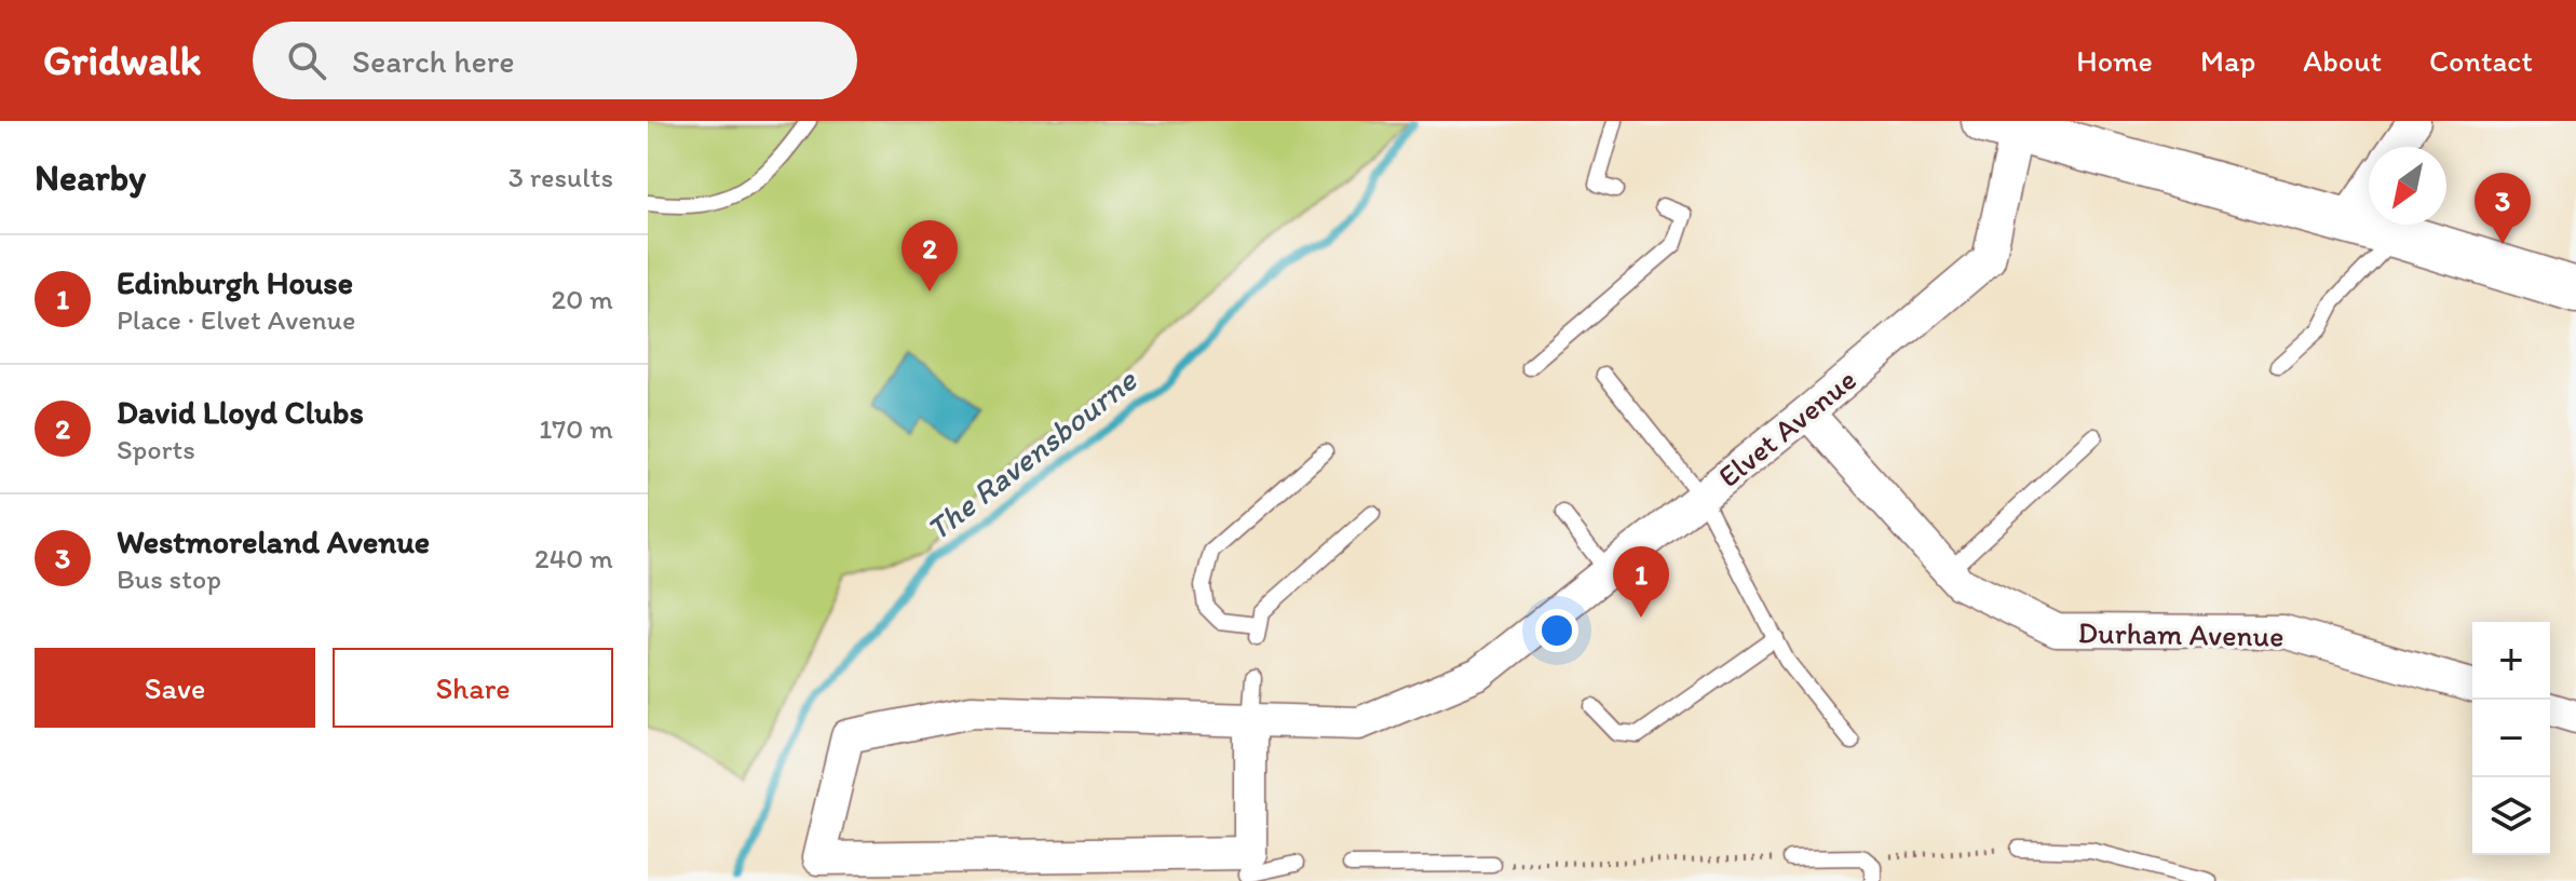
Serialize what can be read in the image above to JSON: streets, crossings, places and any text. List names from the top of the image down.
{
  "streets": {
    "street": ["Elvet Avenue", "Durham Avenue"]
  },
  "crossings": [
    ["Elvet Avenue", "Durham Avenue"]
  ],
  "water": ["The Ravensbourne"],
  "north": "bottom left",
  "page": {
    "header": "Gridwalk",
    "search": "Search here",
    "nav": [
      "Home",
      "Map",
      "About",
      "Contact"
    ],
    "heading": ["Nearby", "3 results"],
    "pins": ["3", "2", "1"],
    "list": [
      {
        "mark": "1",
        "name": "Edinburgh House",
        "note": "Place · Elvet Avenue",
        "value": "20 m"
      },
      {
        "mark": "2",
        "name": "David Lloyd Clubs",
        "note": "Sports",
        "value": "170 m"
      },
      {
        "mark": "3",
        "name": "Westmoreland Avenue",
        "note": "Bus stop",
        "value": "240 m"
      }
    ],
    "buttons": ["Save", "Share"],
    "map_buttons": ["+", "−"]
  }
}
